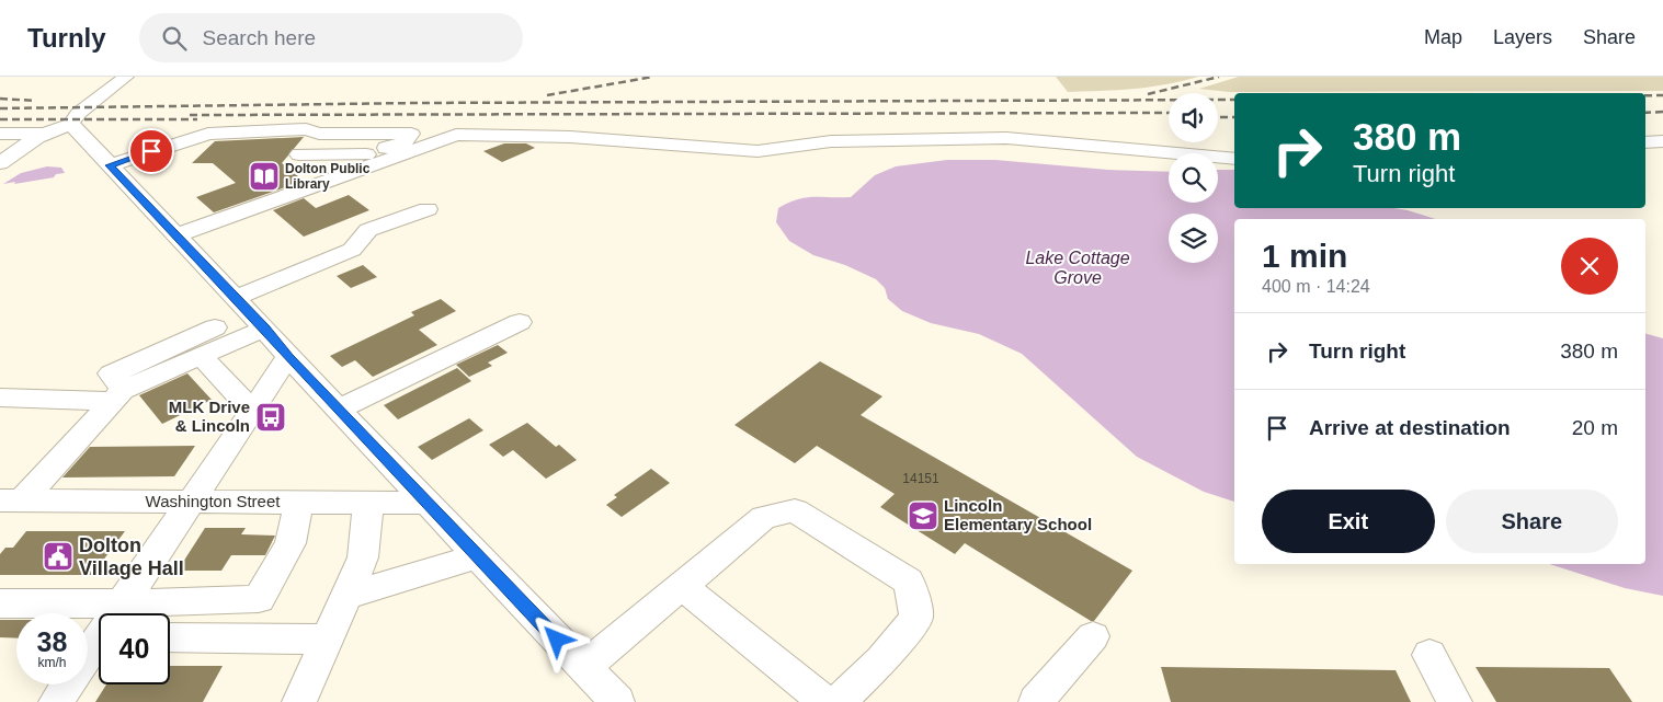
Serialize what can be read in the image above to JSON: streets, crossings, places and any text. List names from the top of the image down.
{
  "streets": {
    "street": ["Washington Street"]
  },
  "water": ["Lake Cottage Grove"],
  "places": {
    "library": ["Dolton Public Library"],
    "bus stop": ["MLK Drive & Lincoln"],
    "school or university": ["Lincoln Elementary School"],
    "public building": ["Dolton Village Hall"]
  },
  "house_numbers": ["14151"],
  "page": {
    "header": "Turnly",
    "search": "Search here",
    "nav": ["Map", "Layers", "Share"],
    "turn": ["380 m", "Turn right"],
    "heading": ["1 min", "400 m · 14:24"],
    "list": [
      {
        "name": "Turn right",
        "value": "380 m"
      },
      {
        "name": "Arrive at destination",
        "value": "20 m"
      }
    ],
    "buttons": ["Exit", "Share"],
    "speed": "38 km/h",
    "limit": "40"
  }
}
